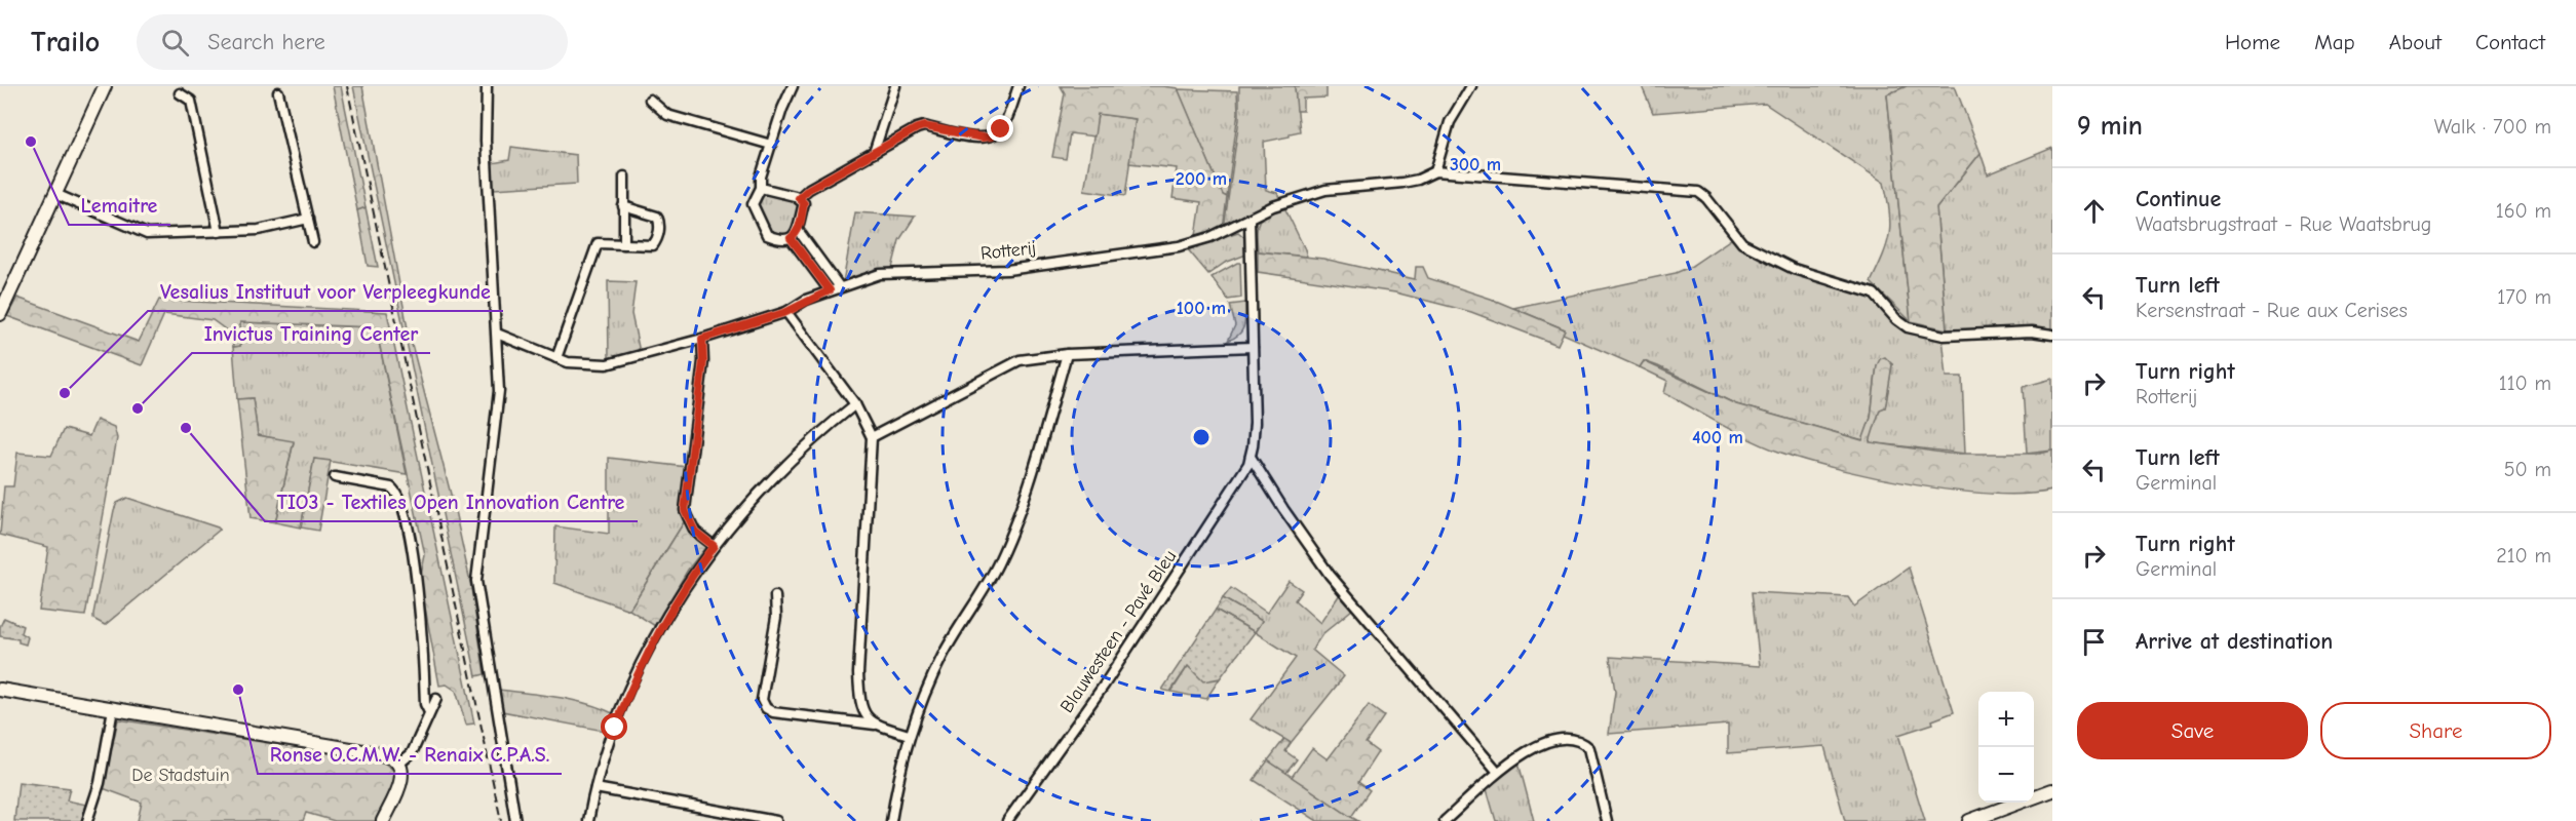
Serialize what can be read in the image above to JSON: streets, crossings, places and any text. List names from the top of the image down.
{
  "streets": {
    "street": ["Rotterij", "Blauwesteen - Pavé Bleu"]
  },
  "parks": ["De Stadstuin"],
  "places": [
    "Lemaitre",
    "Vesalius Instituut voor Verpleegkunde",
    "Invictus Training Center",
    "TIO3 - Textiles Open Innovation Centre",
    "Ronse O.C.M.W. - Renaix C.P.A.S."
  ],
  "page": {
    "header": "Trailo",
    "search": "Search here",
    "nav": [
      "Home",
      "Map",
      "About",
      "Contact"
    ],
    "heading": ["9 min", "Walk · 700 m"],
    "list": [
      ["Continue", "Waatsbrugstraat - Rue Waatsbrug", "160 m"],
      ["Turn left", "Kersenstraat - Rue aux Cerises", "170 m"],
      ["Turn right", "Rotterij", "110 m"],
      ["Turn left", "Germinal", "50 m"],
      ["Turn right", "Germinal", "210 m"],
      "Arrive at destination"
    ],
    "buttons": ["Save", "Share"],
    "map_buttons": ["+", "−"]
  },
  "rings": [
    "300 m",
    "200 m",
    "100 m",
    "400 m"
  ]
}
